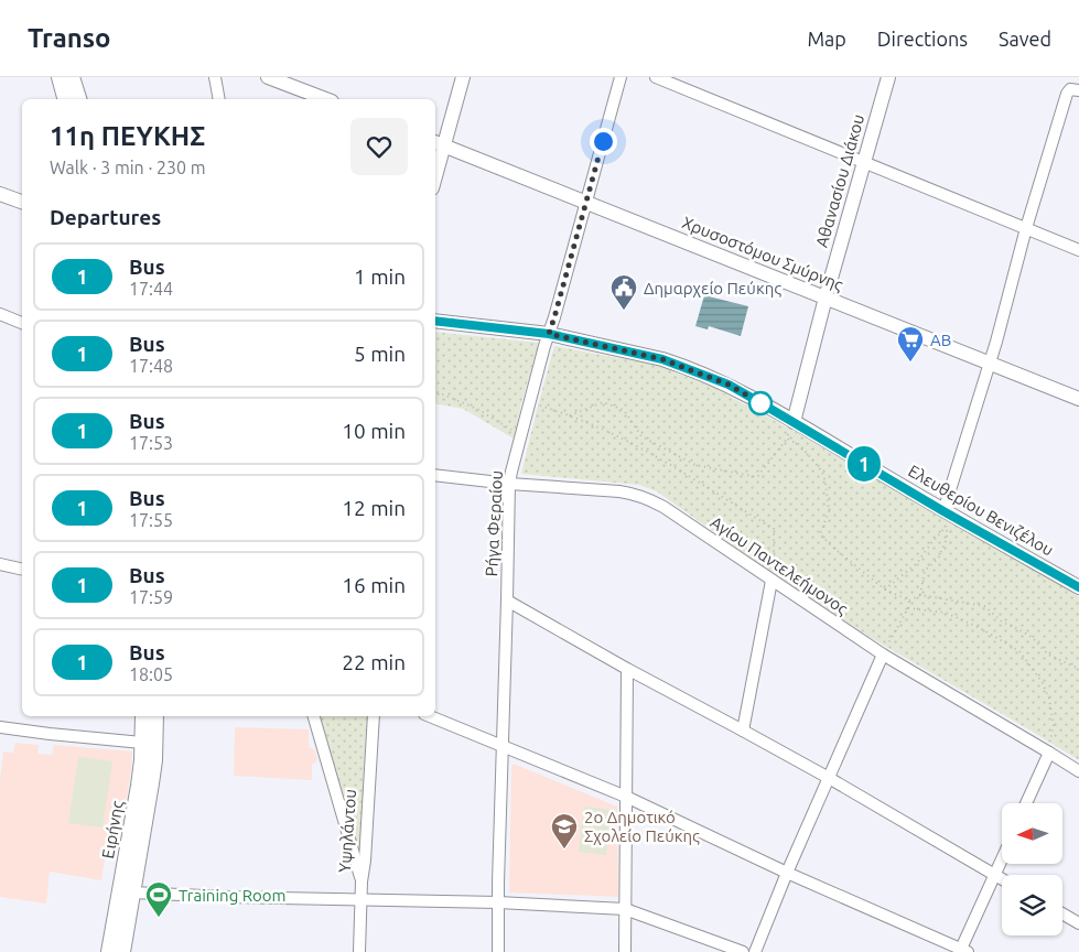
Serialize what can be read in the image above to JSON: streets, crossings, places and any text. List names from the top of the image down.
{
  "streets": {
    "main road": ["Ειρήνης"],
    "street": [
      "Αθανασίου Διάκου",
      "Χρυσοστόμου Σμύρνης",
      "Ελευθερίου Βενιζέλου",
      "Ρήγα Φεραίου",
      "Αγίου Παντελεήμονος",
      "Υψηλάντου"
    ]
  },
  "crossings": [
    ["Αθανασίου Διάκου", "Χρυσοστόμου Σμύρνης"],
    ["Αθανασίου Διάκου", "Ελευθερίου Βενιζέλου"],
    ["Χρυσοστόμου Σμύρνης", "Ρήγα Φεραίου"],
    ["Ελευθερίου Βενιζέλου", "Ρήγα Φεραίου"],
    ["Ρήγα Φεραίου", "Αγίου Παντελεήμονος"]
  ],
  "places": {
    "public building": ["Δημαρχείο Πεύκης"],
    "supermarket": ["ΑΒ"],
    "school or university": ["2ο Δημοτικό Σχολείο Πεύκης"],
    "sports": ["Training Room"]
  },
  "lines": ["bus line 1"],
  "north": "left",
  "page": {
    "header": "Transo",
    "nav": ["Map", "Directions", "Saved"],
    "on_map": "1",
    "heading": [
      ["11η ΠΕΥΚΗΣ", "Walk · 3 min · 230 m"],
      "Departures"
    ],
    "list": [
      {
        "mark": "1",
        "name": "Bus",
        "note": "17:44",
        "value": "1 min"
      },
      {
        "mark": "1",
        "name": "Bus",
        "note": "17:48",
        "value": "5 min"
      },
      {
        "mark": "1",
        "name": "Bus",
        "note": "17:53",
        "value": "10 min"
      },
      {
        "mark": "1",
        "name": "Bus",
        "note": "17:55",
        "value": "12 min"
      },
      {
        "mark": "1",
        "name": "Bus",
        "note": "17:59",
        "value": "16 min"
      },
      {
        "mark": "1",
        "name": "Bus",
        "note": "18:05",
        "value": "22 min"
      }
    ]
  }
}
